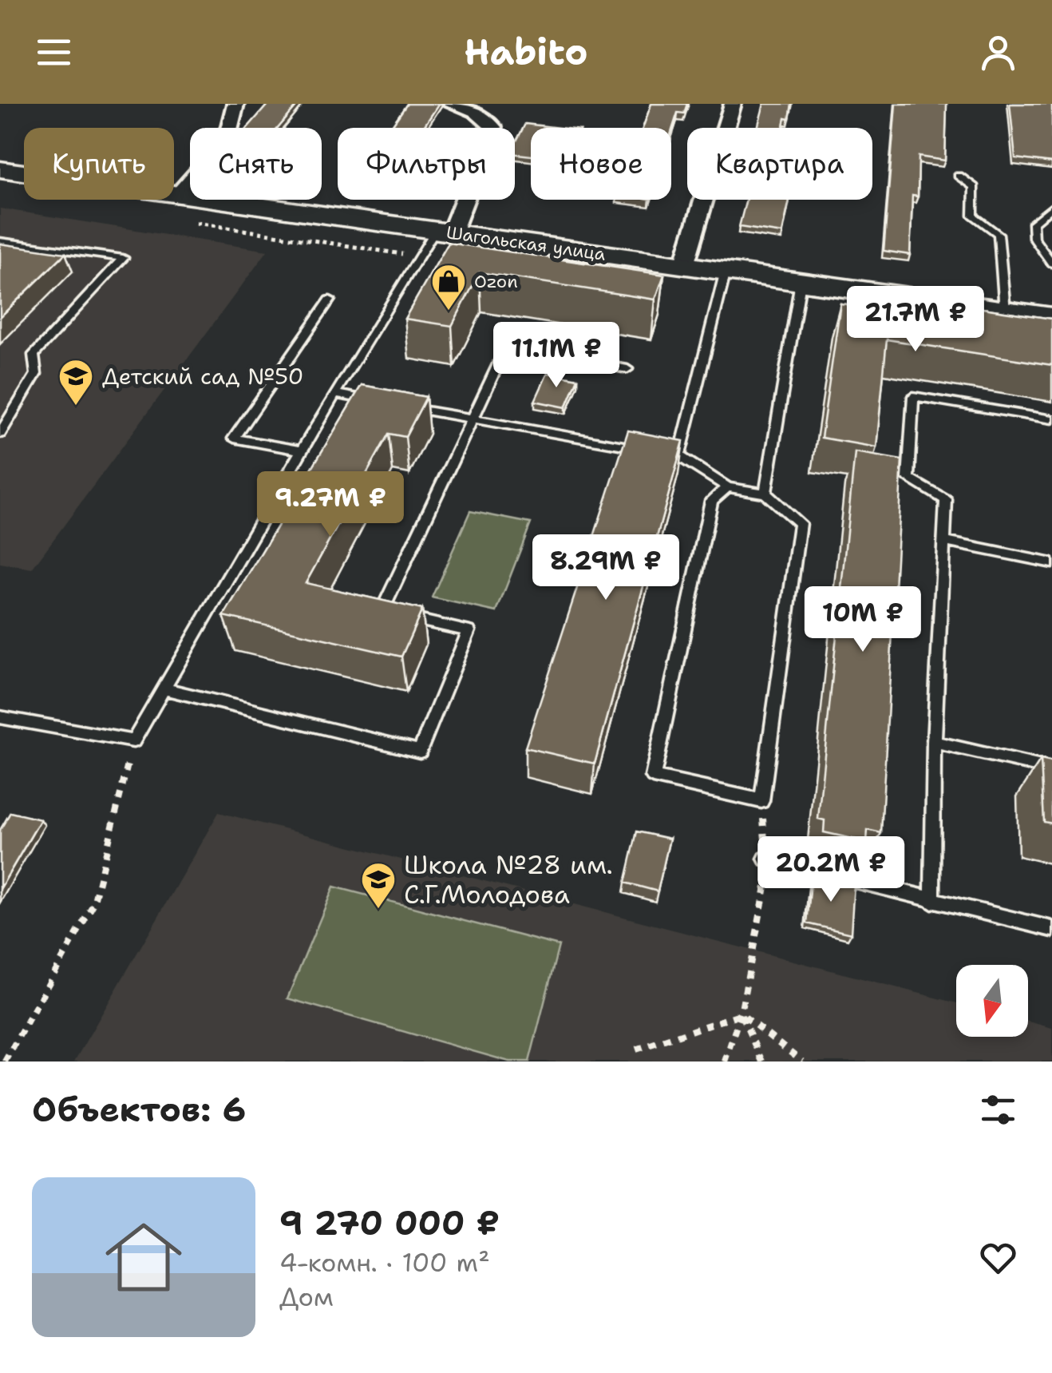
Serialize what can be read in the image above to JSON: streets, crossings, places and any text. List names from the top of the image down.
{
  "streets": {
    "main road": ["Шагольская улица"]
  },
  "places": {
    "shop": ["Ozon"],
    "school or university": ["Детский сад №50", "Школа №28 им. С.Г.Молодова"]
  },
  "north": "bottom",
  "page": {
    "header": "Habito",
    "chip": [
      "Купить",
      "Снять",
      "Фильтры",
      "Новое",
      "Квартира"
    ],
    "price": [
      "21.7M ₽",
      "11.1M ₽",
      "9.27M ₽",
      "8.29M ₽",
      "10M ₽",
      "20.2M ₽"
    ],
    "heading": "Объектов: 6",
    "list": [
      {
        "name": "9 270 000 ₽",
        "note": "4-комн. · 100 m² · Дом"
      }
    ]
  }
}
